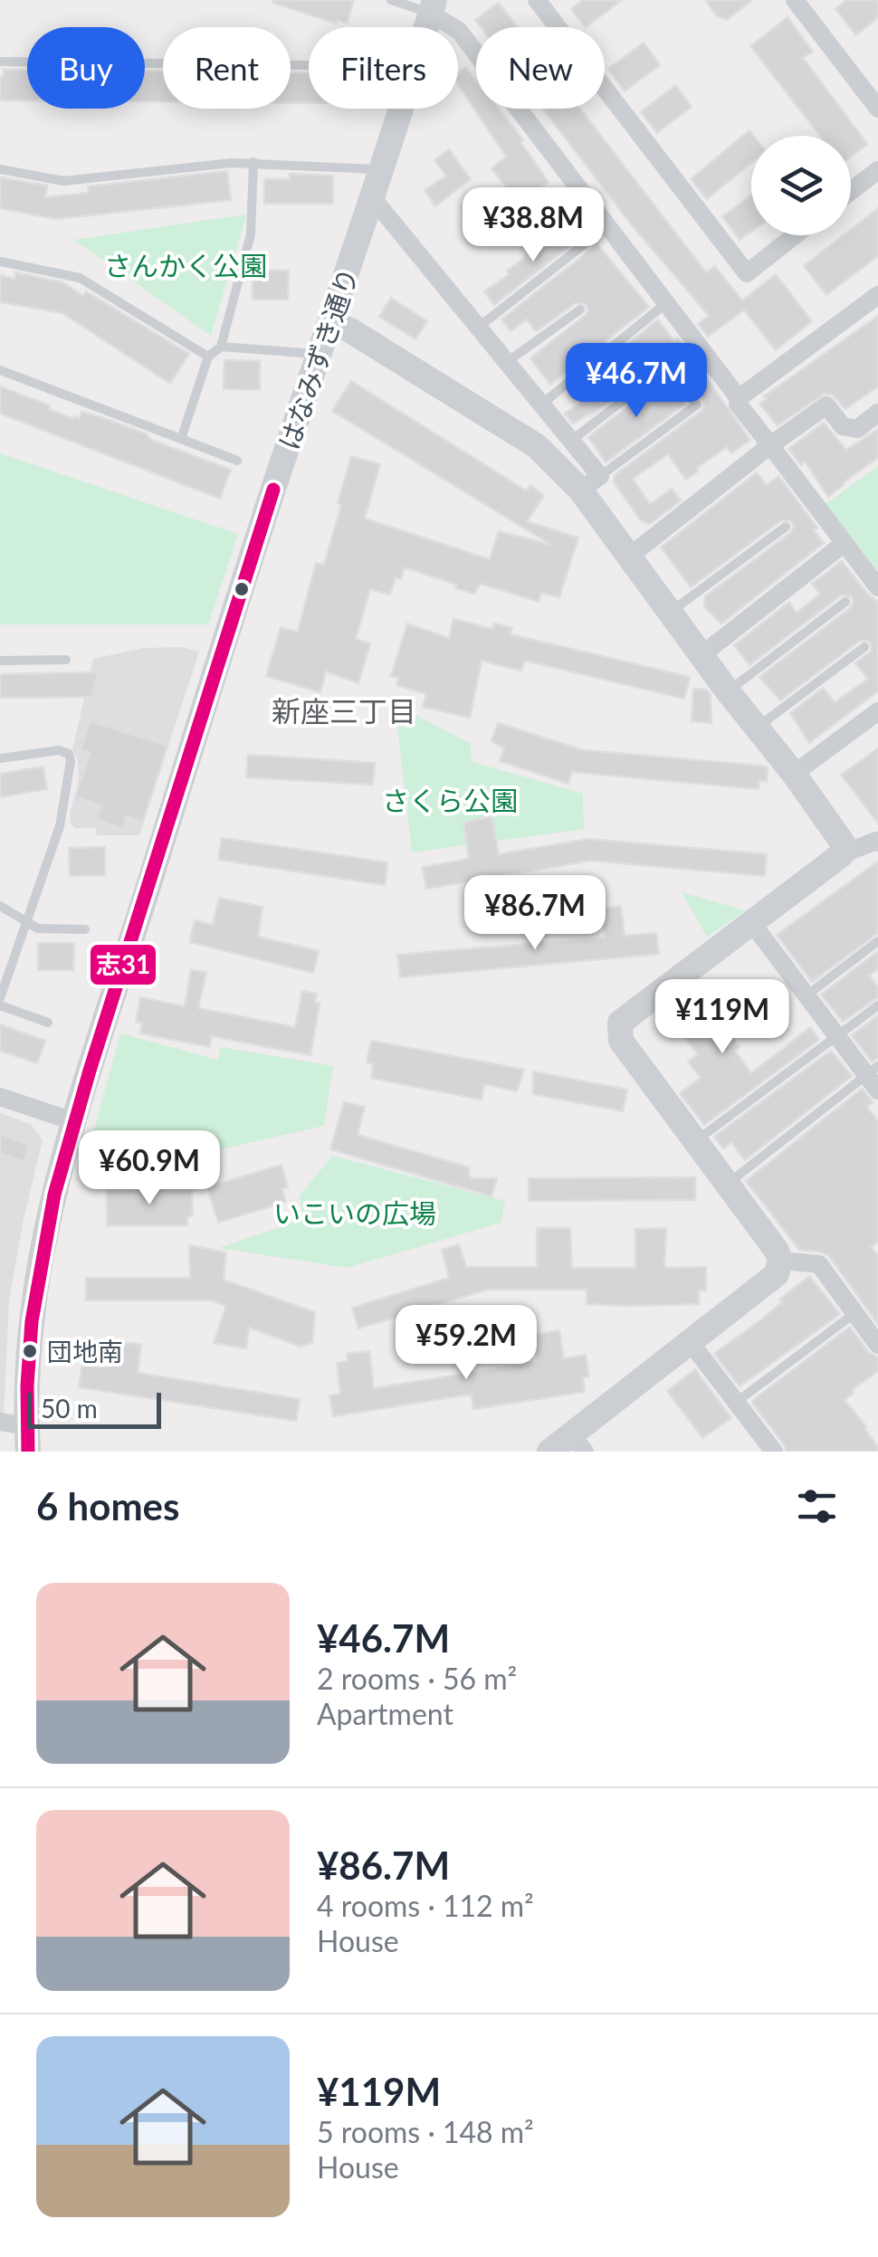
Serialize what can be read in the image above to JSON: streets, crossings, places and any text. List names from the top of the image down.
{
  "streets": {
    "street": ["はなみずき通り"]
  },
  "districts": ["新座三丁目"],
  "parks": ["さんかく公園", "さくら公園", "いこいの広場"],
  "places": ["団地南"],
  "lines": ["transit line 志31"],
  "scale_bar": "50 m",
  "page": {
    "chip": [
      "Buy",
      "Rent",
      "Filters",
      "New"
    ],
    "price": [
      "¥38.8M",
      "¥46.7M",
      "¥86.7M",
      "¥119M",
      "¥60.9M",
      "¥59.2M"
    ],
    "scale": "50 m",
    "heading": "6 homes",
    "list": [
      {
        "name": "¥46.7M",
        "note": "2 rooms · 56 m² · Apartment"
      },
      {
        "name": "¥86.7M",
        "note": "4 rooms · 112 m² · House"
      },
      {
        "name": "¥119M",
        "note": "5 rooms · 148 m² · House"
      }
    ]
  }
}
